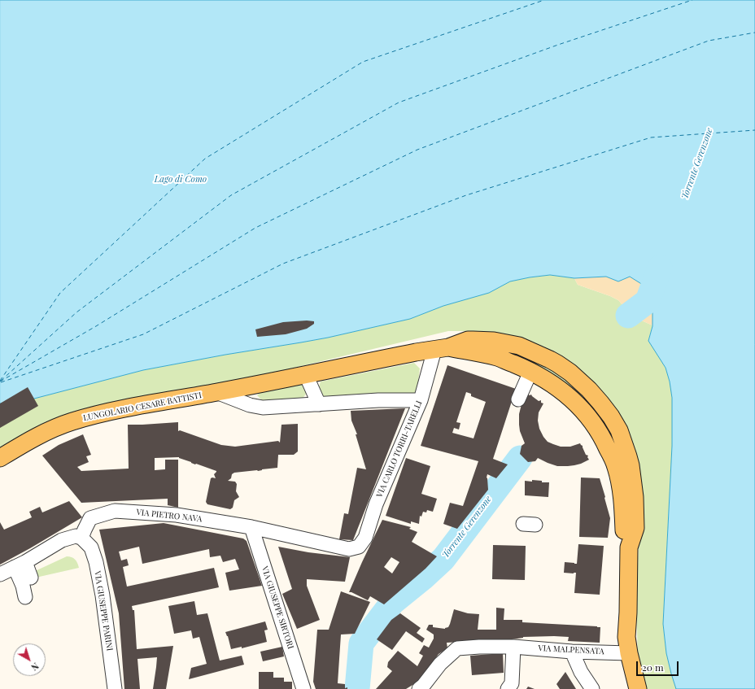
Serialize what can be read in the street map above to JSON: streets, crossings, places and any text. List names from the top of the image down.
{
  "streets": {
    "main road": ["LUNGOLARIO CESARE BATTISTI"],
    "street": [
      "VIA CARLO TORRI-TARELLI",
      "VIA PIETRO NAVA",
      "VIA GIUSEPPE SIRTORI",
      "VIA GIUSEPPE PARINI",
      "VIA MALPENSATA"
    ]
  },
  "crossings": [
    ["LUNGOLARIO CESARE BATTISTI", "VIA CARLO TORRI-TARELLI"],
    ["VIA CARLO TORRI-TARELLI", "VIA PIETRO NAVA"],
    ["VIA PIETRO NAVA", "VIA GIUSEPPE SIRTORI"],
    ["VIA PIETRO NAVA", "VIA GIUSEPPE PARINI"]
  ],
  "water": ["Torrente Gerenzone", "Lago di Como"],
  "scale_bar": "20 m",
  "north": "bottom right"
}
